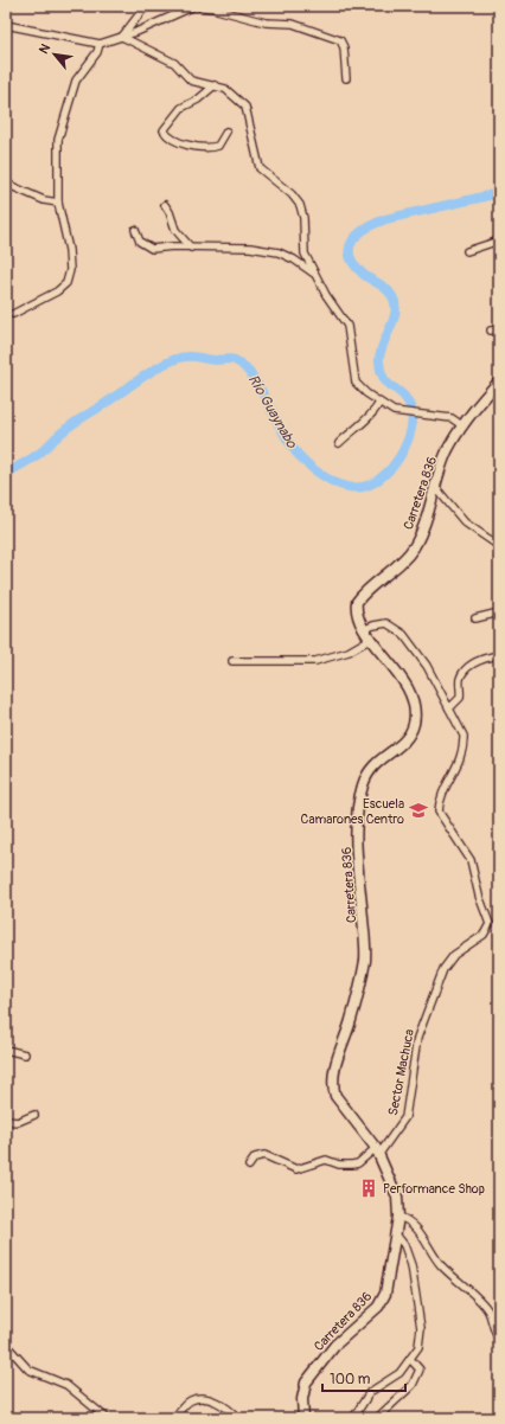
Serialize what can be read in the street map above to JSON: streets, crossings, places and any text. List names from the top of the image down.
{
  "streets": {
    "street": ["Carretera 836", "Sector Machuca"]
  },
  "crossings": [
    ["Carretera 836", "Sector Machuca"]
  ],
  "water": ["Río Guaynabo"],
  "places": {
    "school or university": ["Escuela Camarones Centro"],
    "building": ["Performance Shop"]
  },
  "scale_bar": "100 m",
  "north": "top left"
}
